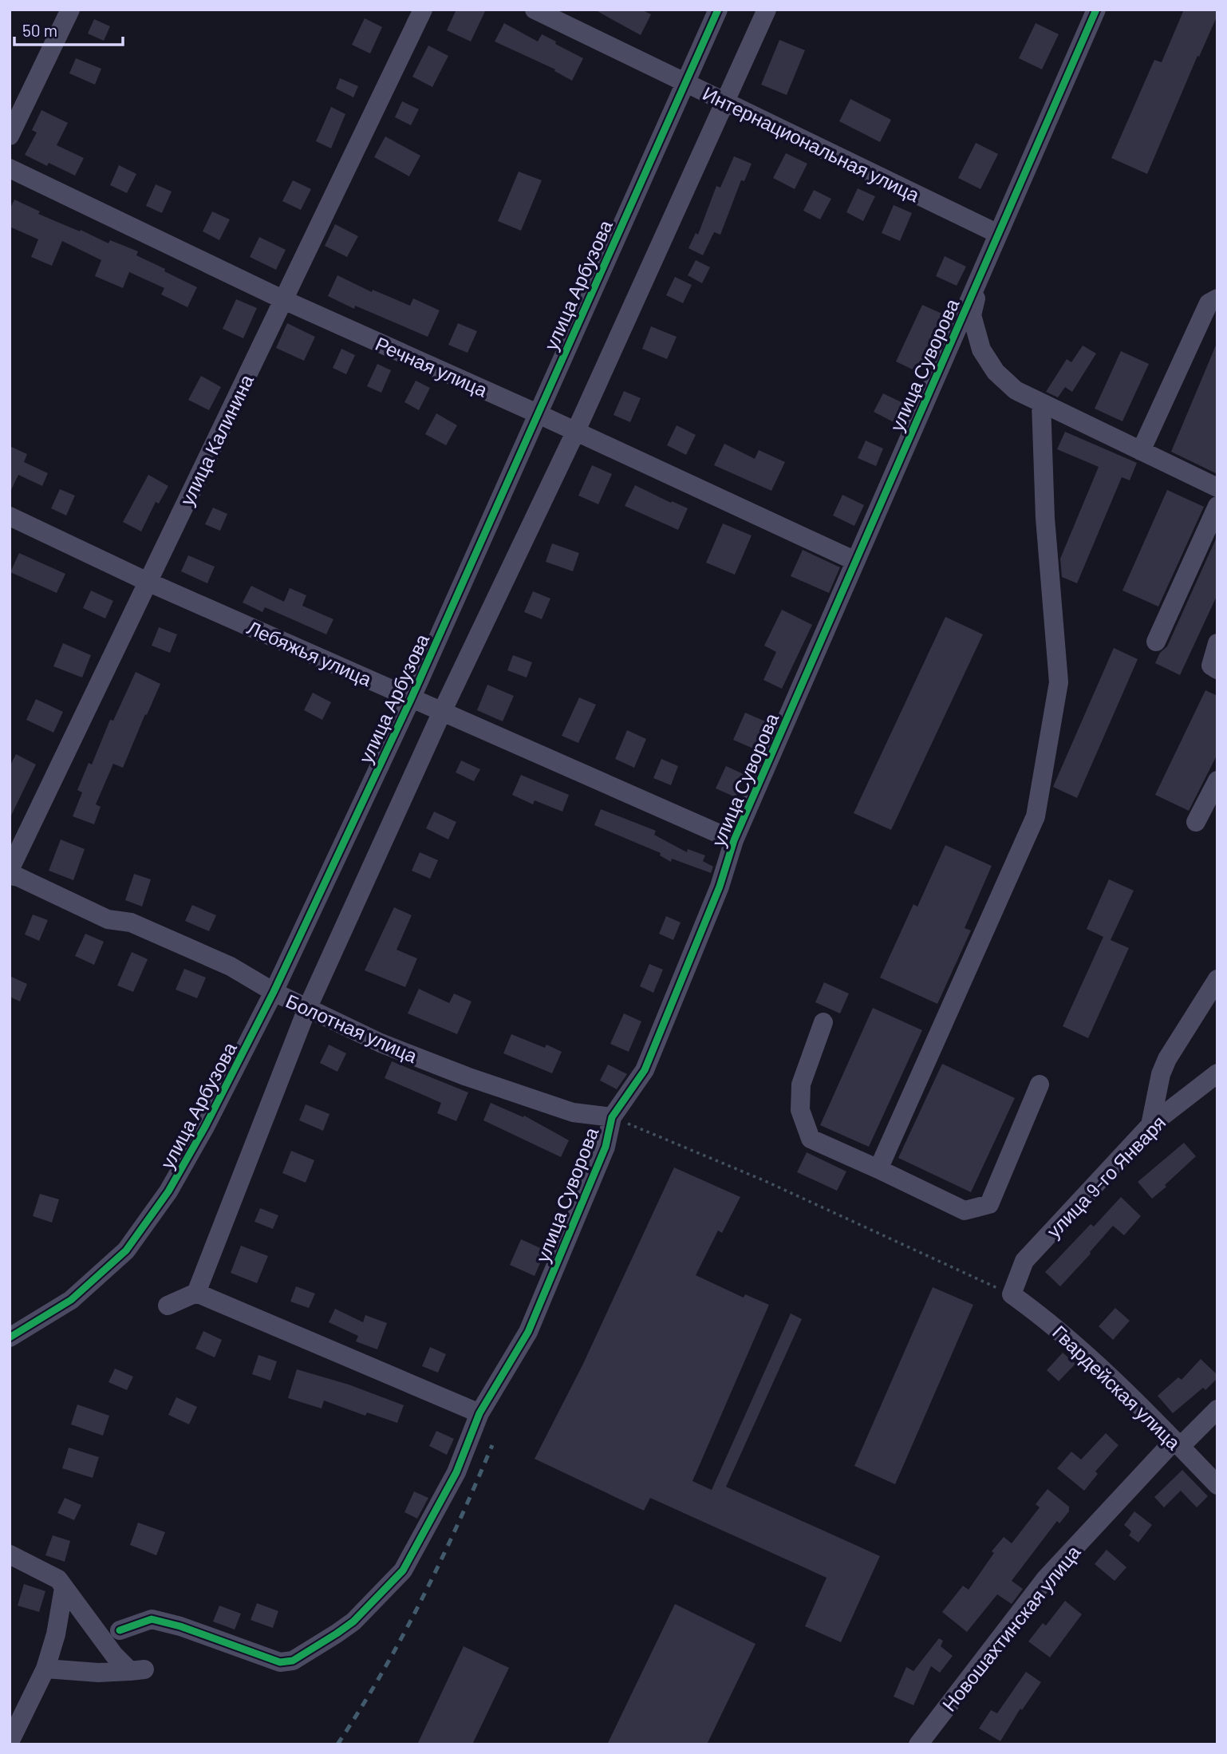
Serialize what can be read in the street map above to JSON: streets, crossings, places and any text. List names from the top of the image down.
{
  "streets": {
    "street": [
      "Интернациональная улица",
      "улица Арбузова",
      "улица Суворова",
      "Речная улица",
      "улица Калинина",
      "Лебяжья улица",
      "Болотная улица",
      "улица 9-го Января",
      "Гвардейская улица",
      "Новошахтинская улица"
    ]
  },
  "crossings": [
    ["Интернациональная улица", "улица Арбузова"],
    ["Интернациональная улица", "улица Суворова"],
    ["улица Арбузова", "Речная улица"],
    ["улица Арбузова", "Лебяжья улица"],
    ["улица Арбузова", "Болотная улица"],
    ["улица Суворова", "Речная улица"],
    ["улица Суворова", "Лебяжья улица"],
    ["улица Суворова", "Болотная улица"],
    ["Речная улица", "улица Калинина"],
    ["улица Калинина", "Лебяжья улица"],
    ["улица 9-го Января", "Гвардейская улица"],
    ["Гвардейская улица", "Новошахтинская улица"]
  ],
  "scale_bar": "50 m"
}
